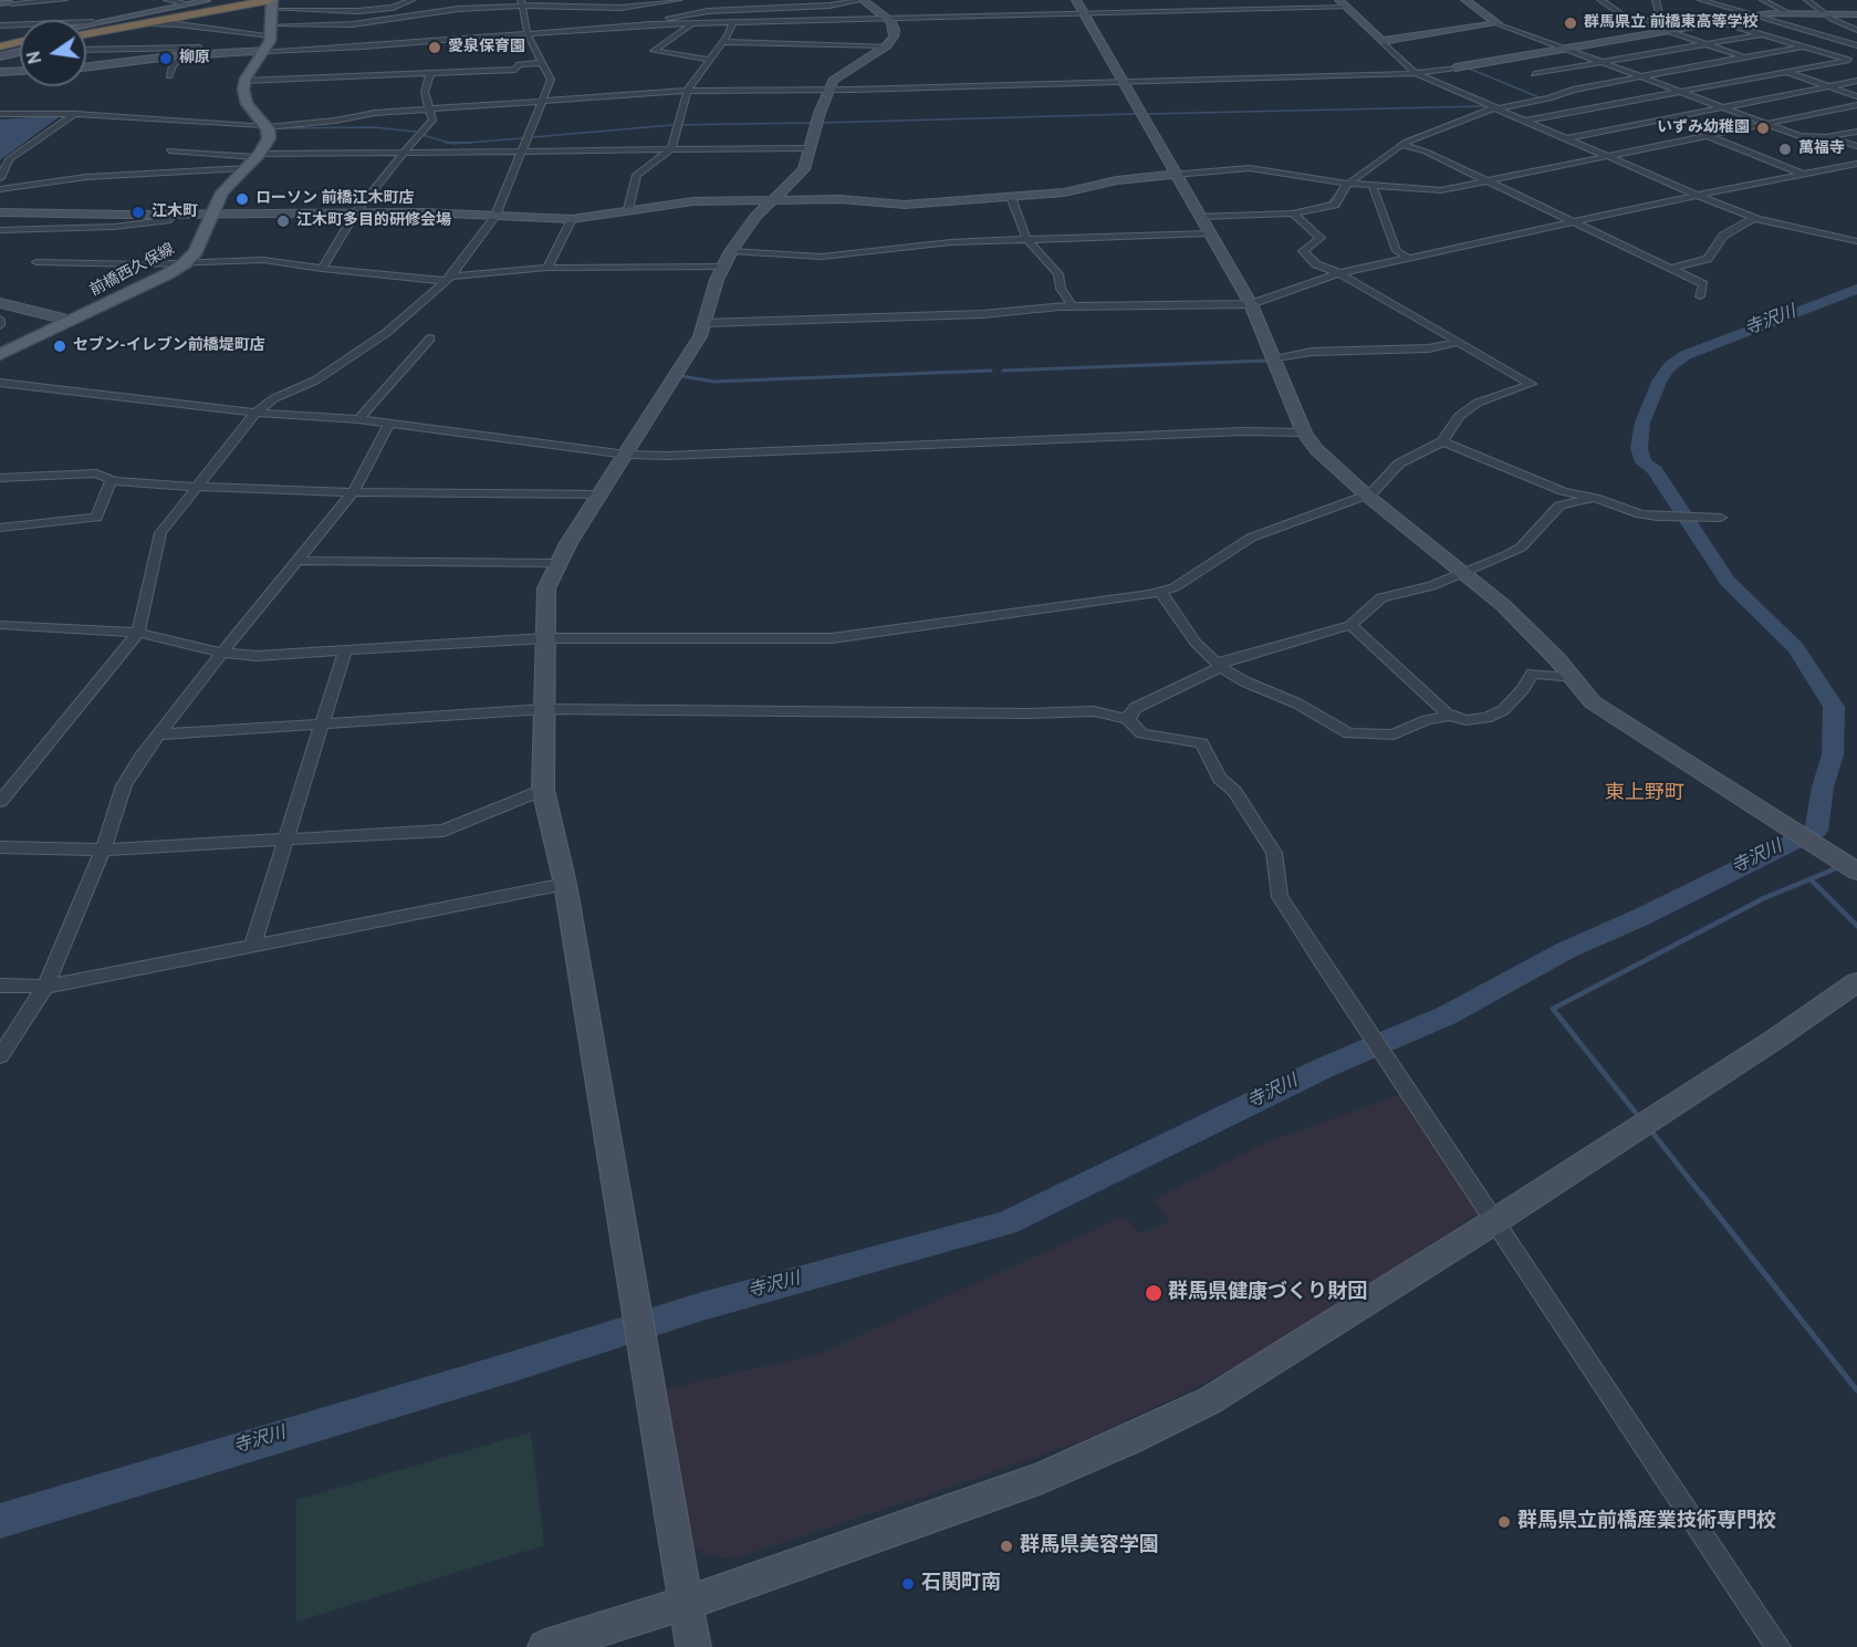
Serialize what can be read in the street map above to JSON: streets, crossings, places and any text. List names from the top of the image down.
{
  "streets": {
    "main road": ["前橋西久保線"]
  },
  "districts": ["東上野町"],
  "water": ["寺沢川"],
  "places": [
    "群馬県立 前橋東高等学校",
    "愛泉保育園",
    "柳原",
    "いずみ幼稚園",
    "萬福寺",
    "ローソン 前橋江木町店",
    "江木町",
    "江木町多目的研修会場",
    "セブン-イレブン前橋堤町店",
    "群馬県健康づくり財団",
    "群馬県立前橋産業技術専門校",
    "群馬県美容学園",
    "石関町南"
  ],
  "north": "left"
}
